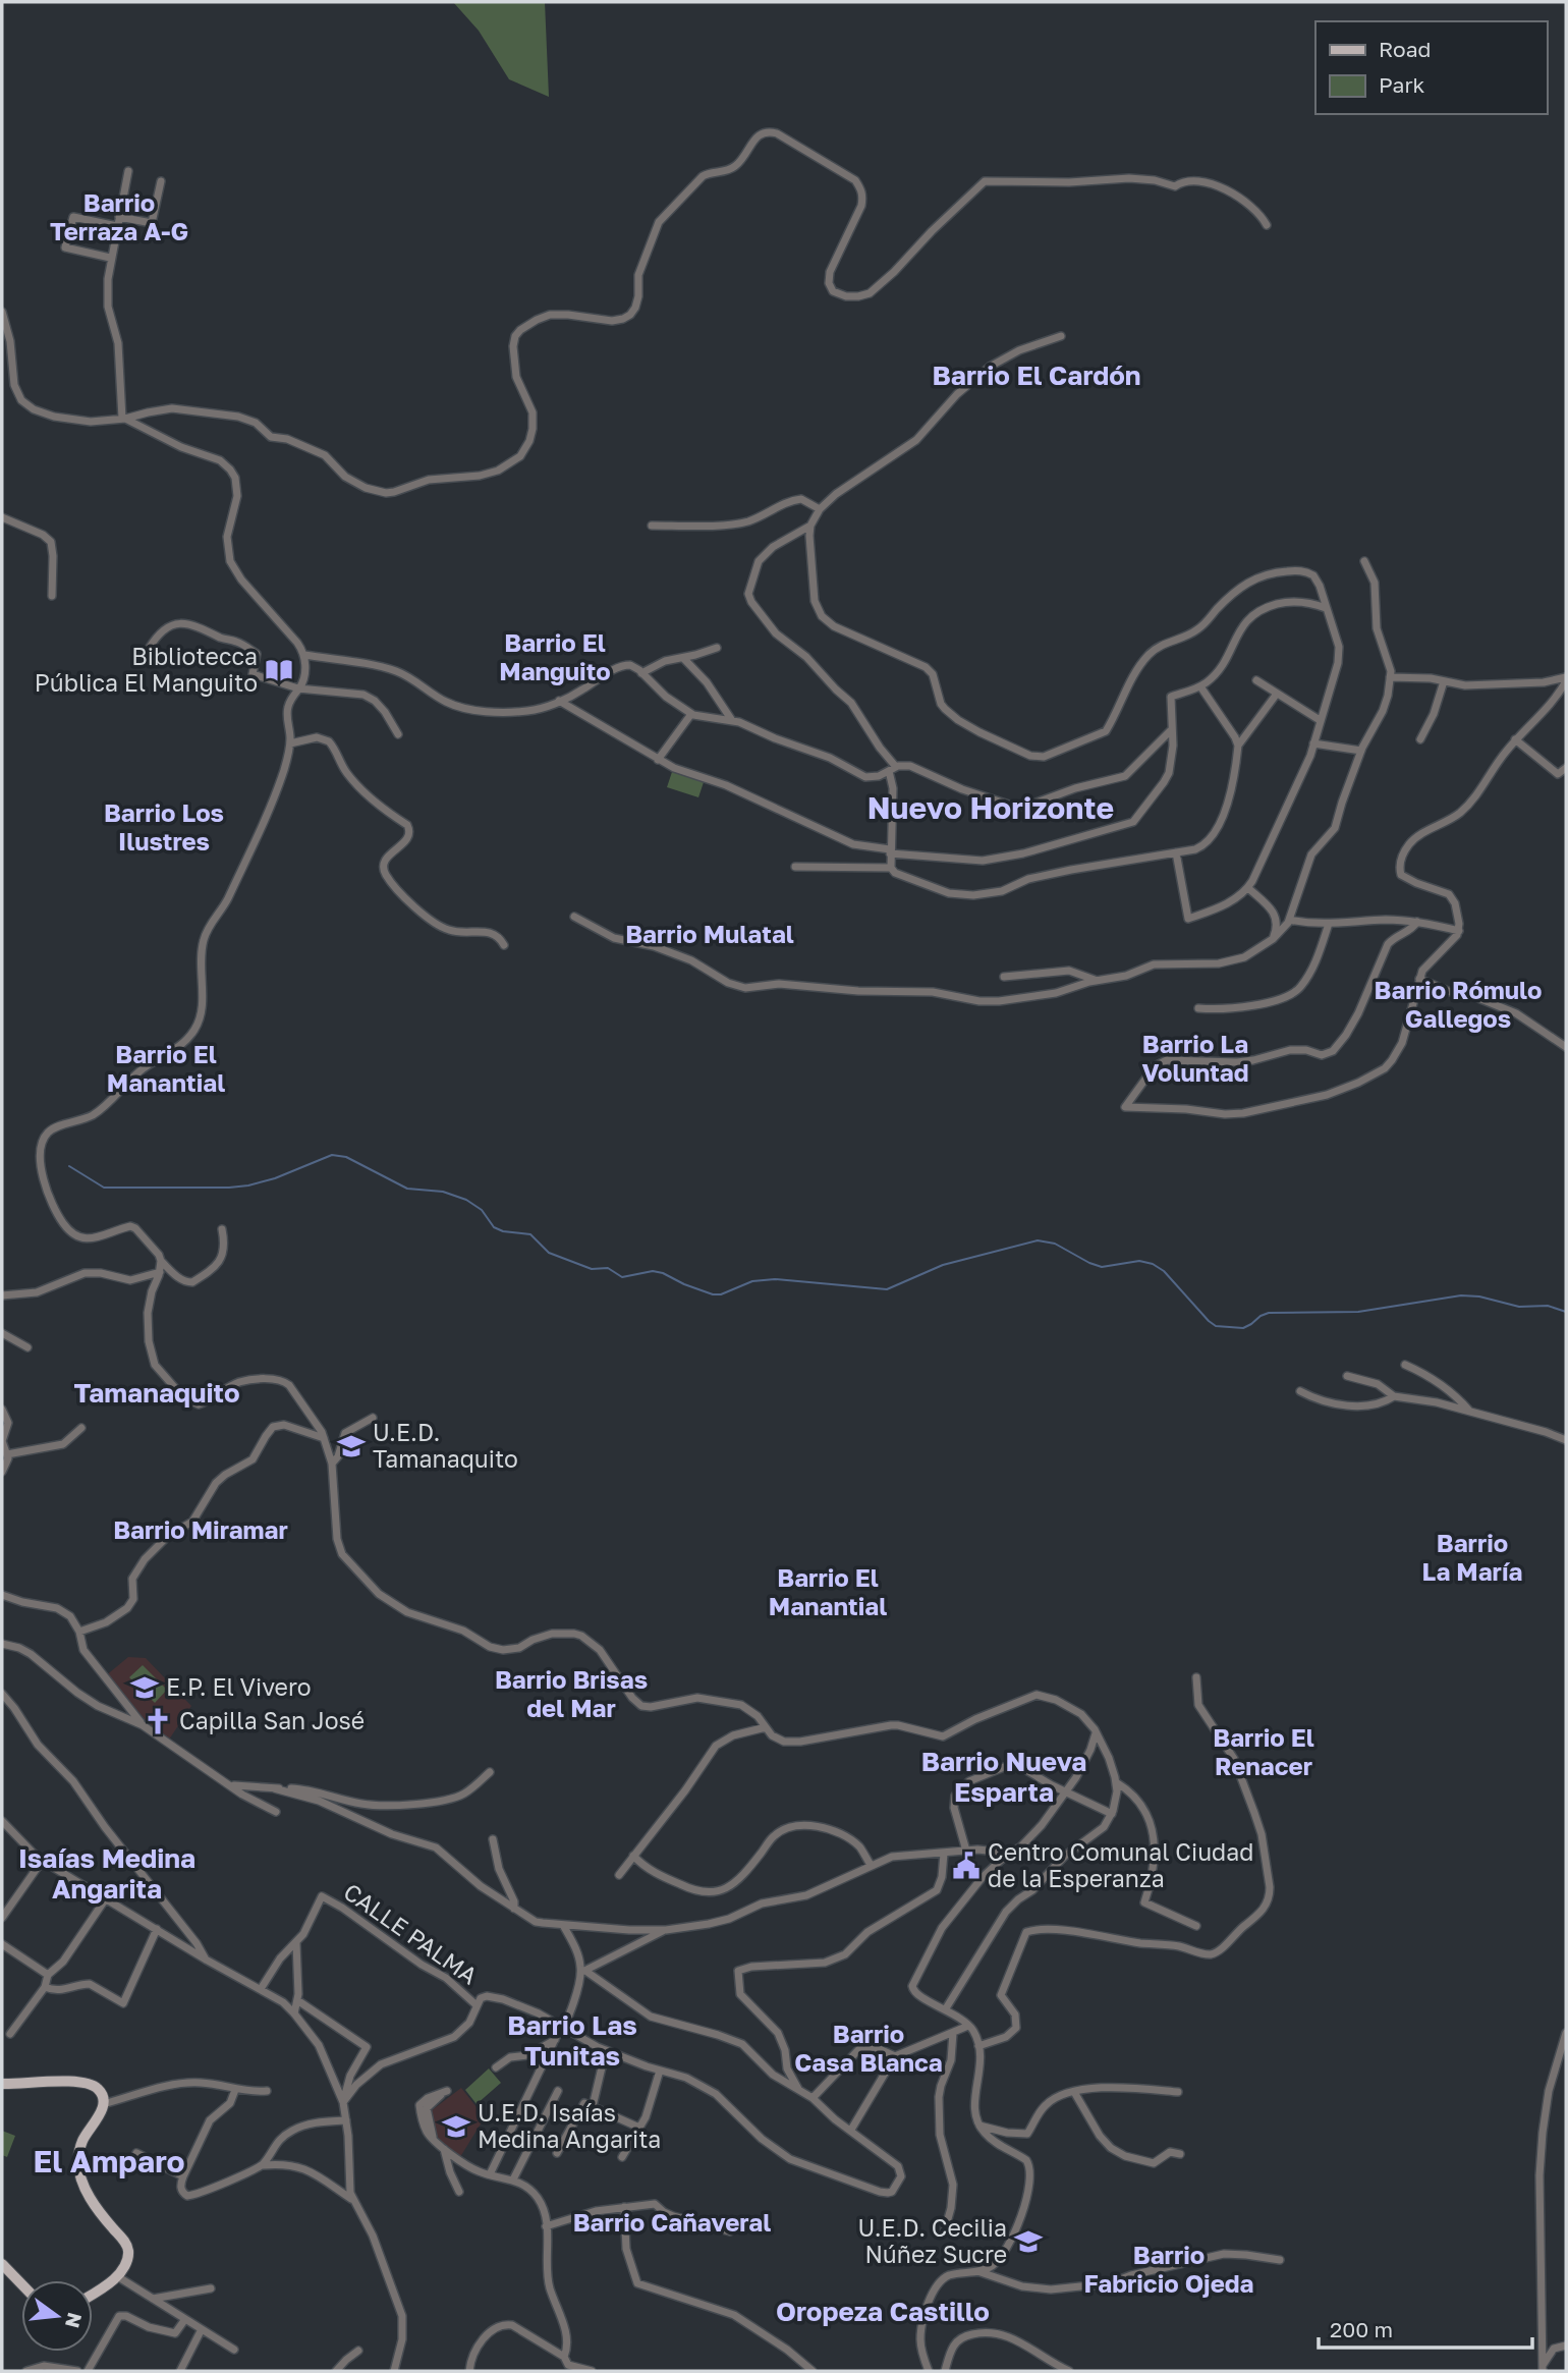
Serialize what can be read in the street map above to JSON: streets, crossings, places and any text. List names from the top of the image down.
{
  "streets": {
    "street": ["CALLE PALMA"]
  },
  "districts": [
    "Barrio Terraza A-G",
    "Barrio El Cardón",
    "Barrio El Manguito",
    "Nuevo Horizonte",
    "Barrio Los Ilustres",
    "Barrio Mulatal",
    "Barrio Rómulo Gallegos",
    "Barrio La Voluntad",
    "Barrio El Manantial",
    "Tamanaquito",
    "Barrio Miramar",
    "Barrio La María",
    "Barrio El Manantial",
    "Barrio Brisas del Mar",
    "Barrio El Renacer",
    "Barrio Nueva Esparta",
    "Isaías Medina Angarita",
    "Barrio Las Tunitas",
    "Barrio Casa Blanca",
    "El Amparo",
    "Barrio Cañaveral",
    "Barrio Fabricio Ojeda",
    "Oropeza Castillo"
  ],
  "places": {
    "library": ["Bibliotecca Pública El Manguito"],
    "school or university": [
      "U.E.D. Tamanaquito",
      "E.P. El Vivero",
      "U.E.D. Isaías Medina Angarita",
      "U.E.D. Cecilia Núñez Sucre"
    ],
    "church": ["Capilla San José"],
    "public building": ["Centro Comunal Ciudad de la Esperanza"]
  },
  "legend": ["Road", "Park"],
  "scale_bar": "200 m",
  "north": "right"
}
